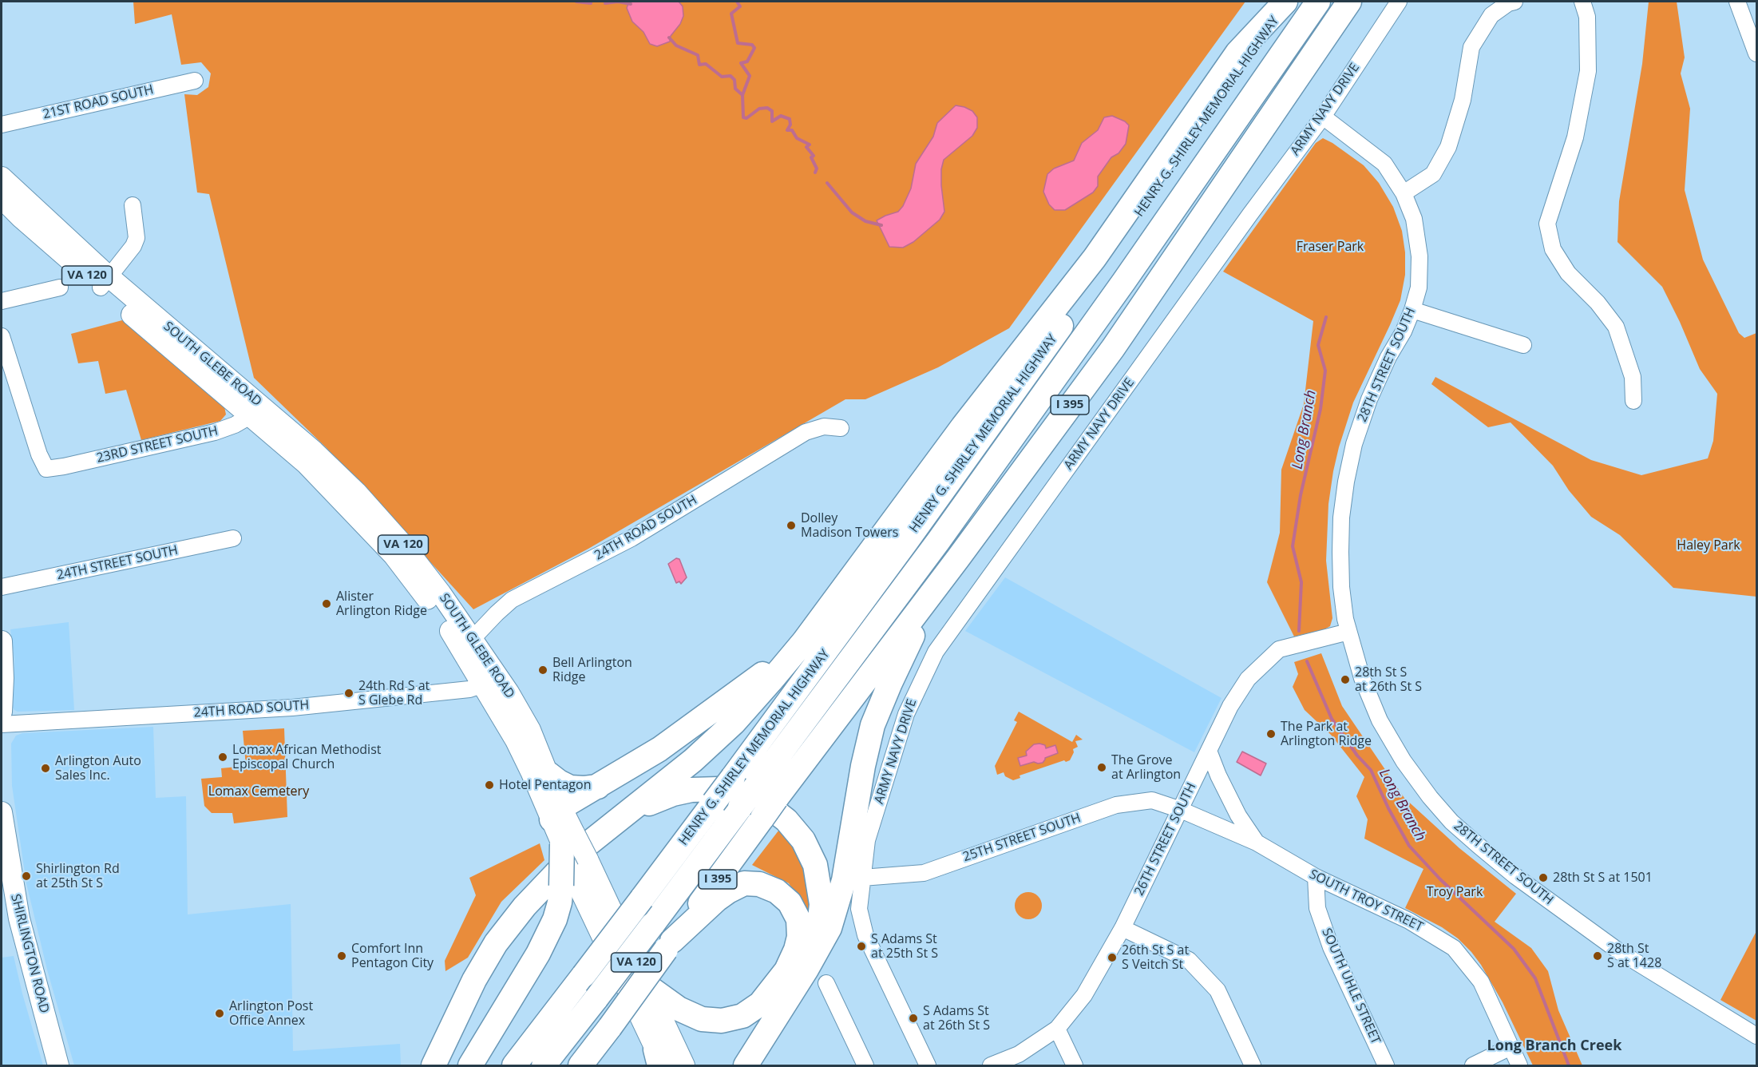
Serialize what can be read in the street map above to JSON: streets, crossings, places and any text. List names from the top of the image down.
{
  "streets": {
    "highway": ["HENRY G. SHIRLEY MEMORIAL HIGHWAY", "I 395"],
    "main road": ["VA 120", "SOUTH GLEBE ROAD", "SHIRLINGTON ROAD"],
    "street": [
      "21ST ROAD SOUTH",
      "ARMY NAVY DRIVE",
      "28TH STREET SOUTH",
      "23RD STREET SOUTH",
      "24TH ROAD SOUTH",
      "24TH STREET SOUTH",
      "25TH STREET SOUTH",
      "26TH STREET SOUTH",
      "SOUTH TROY STREET",
      "SOUTH UHLE STREET"
    ]
  },
  "crossings": [
    ["ARMY NAVY DRIVE", "28TH STREET SOUTH"],
    ["ARMY NAVY DRIVE", "25TH STREET SOUTH"],
    ["SOUTH GLEBE ROAD", "23RD STREET SOUTH"],
    ["SOUTH GLEBE ROAD", "24TH ROAD SOUTH"],
    ["28TH STREET SOUTH", "26TH STREET SOUTH"],
    ["25TH STREET SOUTH", "26TH STREET SOUTH"],
    ["25TH STREET SOUTH", "SOUTH TROY STREET"],
    ["26TH STREET SOUTH", "SOUTH TROY STREET"],
    ["SOUTH TROY STREET", "SOUTH UHLE STREET"]
  ],
  "districts": ["Long Branch Creek"],
  "water": ["Long Branch"],
  "parks": [
    "Fraser Park",
    "Haley Park",
    "Lomax Cemetery",
    "Troy Park"
  ],
  "places": [
    "Dolley Madison Towers",
    "Alister Arlington Ridge",
    "Bell Arlington Ridge",
    "28th St S at 26th St S",
    "24th Rd S at S Glebe Rd",
    "The Park at Arlington Ridge",
    "Lomax African Methodist Episcopal Church",
    "The Grove at Arlington",
    "Arlington Auto Sales Inc.",
    "Hotel Pentagon",
    "Shirlington Rd at 25th St S",
    "28th St S at 1501",
    "S Adams St at 25th St S",
    "Comfort Inn Pentagon City",
    "28th St S at 1428",
    "26th St S at S Veitch St",
    "Arlington Post Office Annex",
    "S Adams St at 26th St S"
  ]
}
